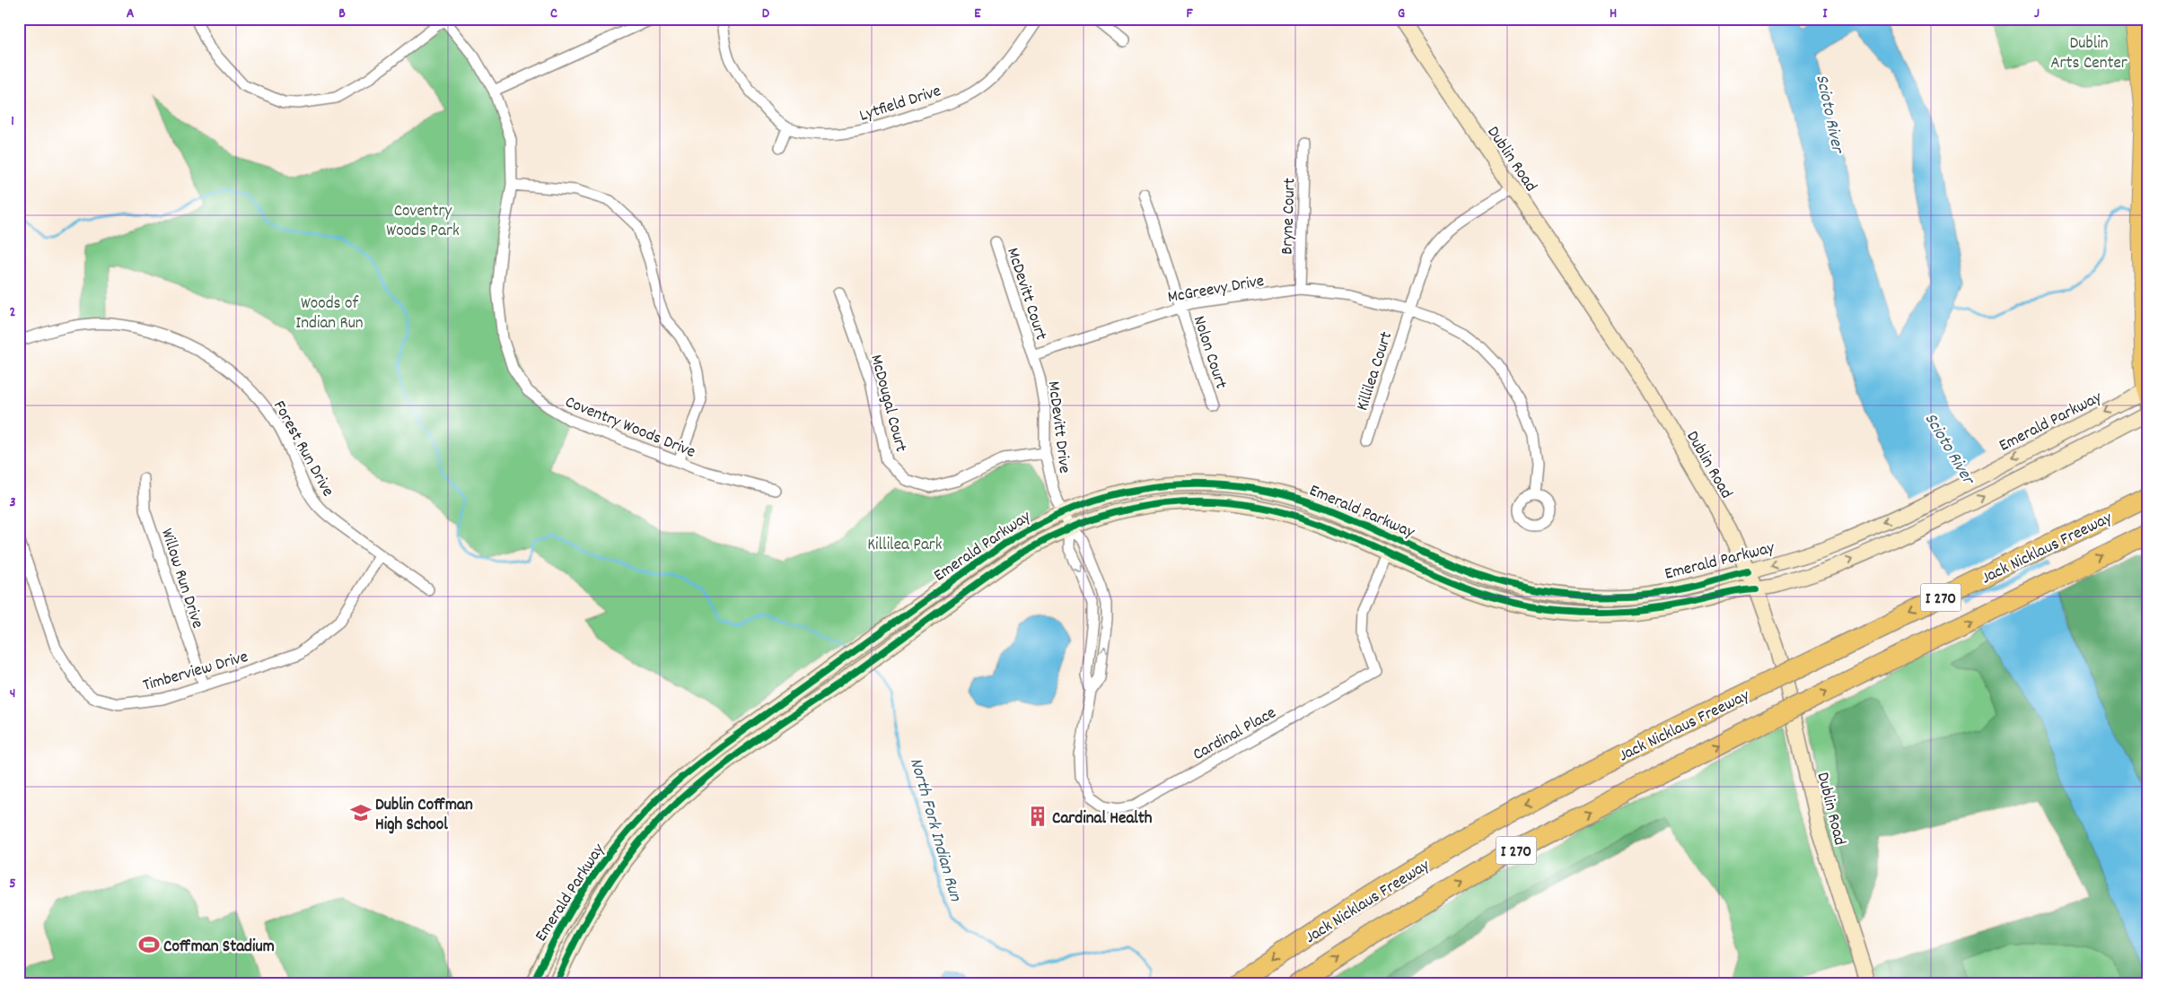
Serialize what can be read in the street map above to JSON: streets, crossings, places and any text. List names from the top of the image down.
{
  "streets": {
    "highway": ["Jack Nicklaus Freeway", "I 270"],
    "main road": ["Dublin Road", "Emerald Parkway"],
    "street": [
      "Lytfield Drive",
      "Bryne Court",
      "McGreevy Drive",
      "McDevitt Court",
      "Nolon Court",
      "Killilea Court",
      "McDougal Court",
      "Coventry Woods Drive",
      "McDevitt Drive",
      "Forest Run Drive",
      "Willow Run Drive",
      "Timberview Drive",
      "Cardinal Place"
    ]
  },
  "crossings": [
    ["Dublin Road", "Killilea Court"],
    ["Dublin Road", "Emerald Parkway"],
    ["Bryne Court", "McGreevy Drive"],
    ["McGreevy Drive", "McDevitt Court"],
    ["McGreevy Drive", "Nolon Court"],
    ["McGreevy Drive", "Killilea Court"],
    ["McGreevy Drive", "McDevitt Drive"],
    ["McDevitt Court", "McDevitt Drive"],
    ["McDougal Court", "McDevitt Drive"],
    ["Emerald Parkway", "McDevitt Drive"],
    ["Emerald Parkway", "Cardinal Place"],
    ["McDevitt Drive", "Cardinal Place"],
    ["Forest Run Drive", "Timberview Drive"],
    ["Willow Run Drive", "Timberview Drive"]
  ],
  "water": ["Scioto River", "North Fork Indian Run"],
  "parks": [
    "Dublin Arts Center",
    "Coventry Woods Park",
    "Woods of Indian Run",
    "Killilea Park"
  ],
  "places": {
    "school or university": ["Dublin Coffman High School"],
    "building": ["Cardinal Health"],
    "sports": ["Coffman Stadium"]
  },
  "grid": {
    "columns": [
      "A",
      "B",
      "C",
      "D",
      "E",
      "F",
      "G",
      "H",
      "I",
      "J"
    ],
    "rows": [
      "1",
      "2",
      "3",
      "4",
      "5"
    ]
  }
}
